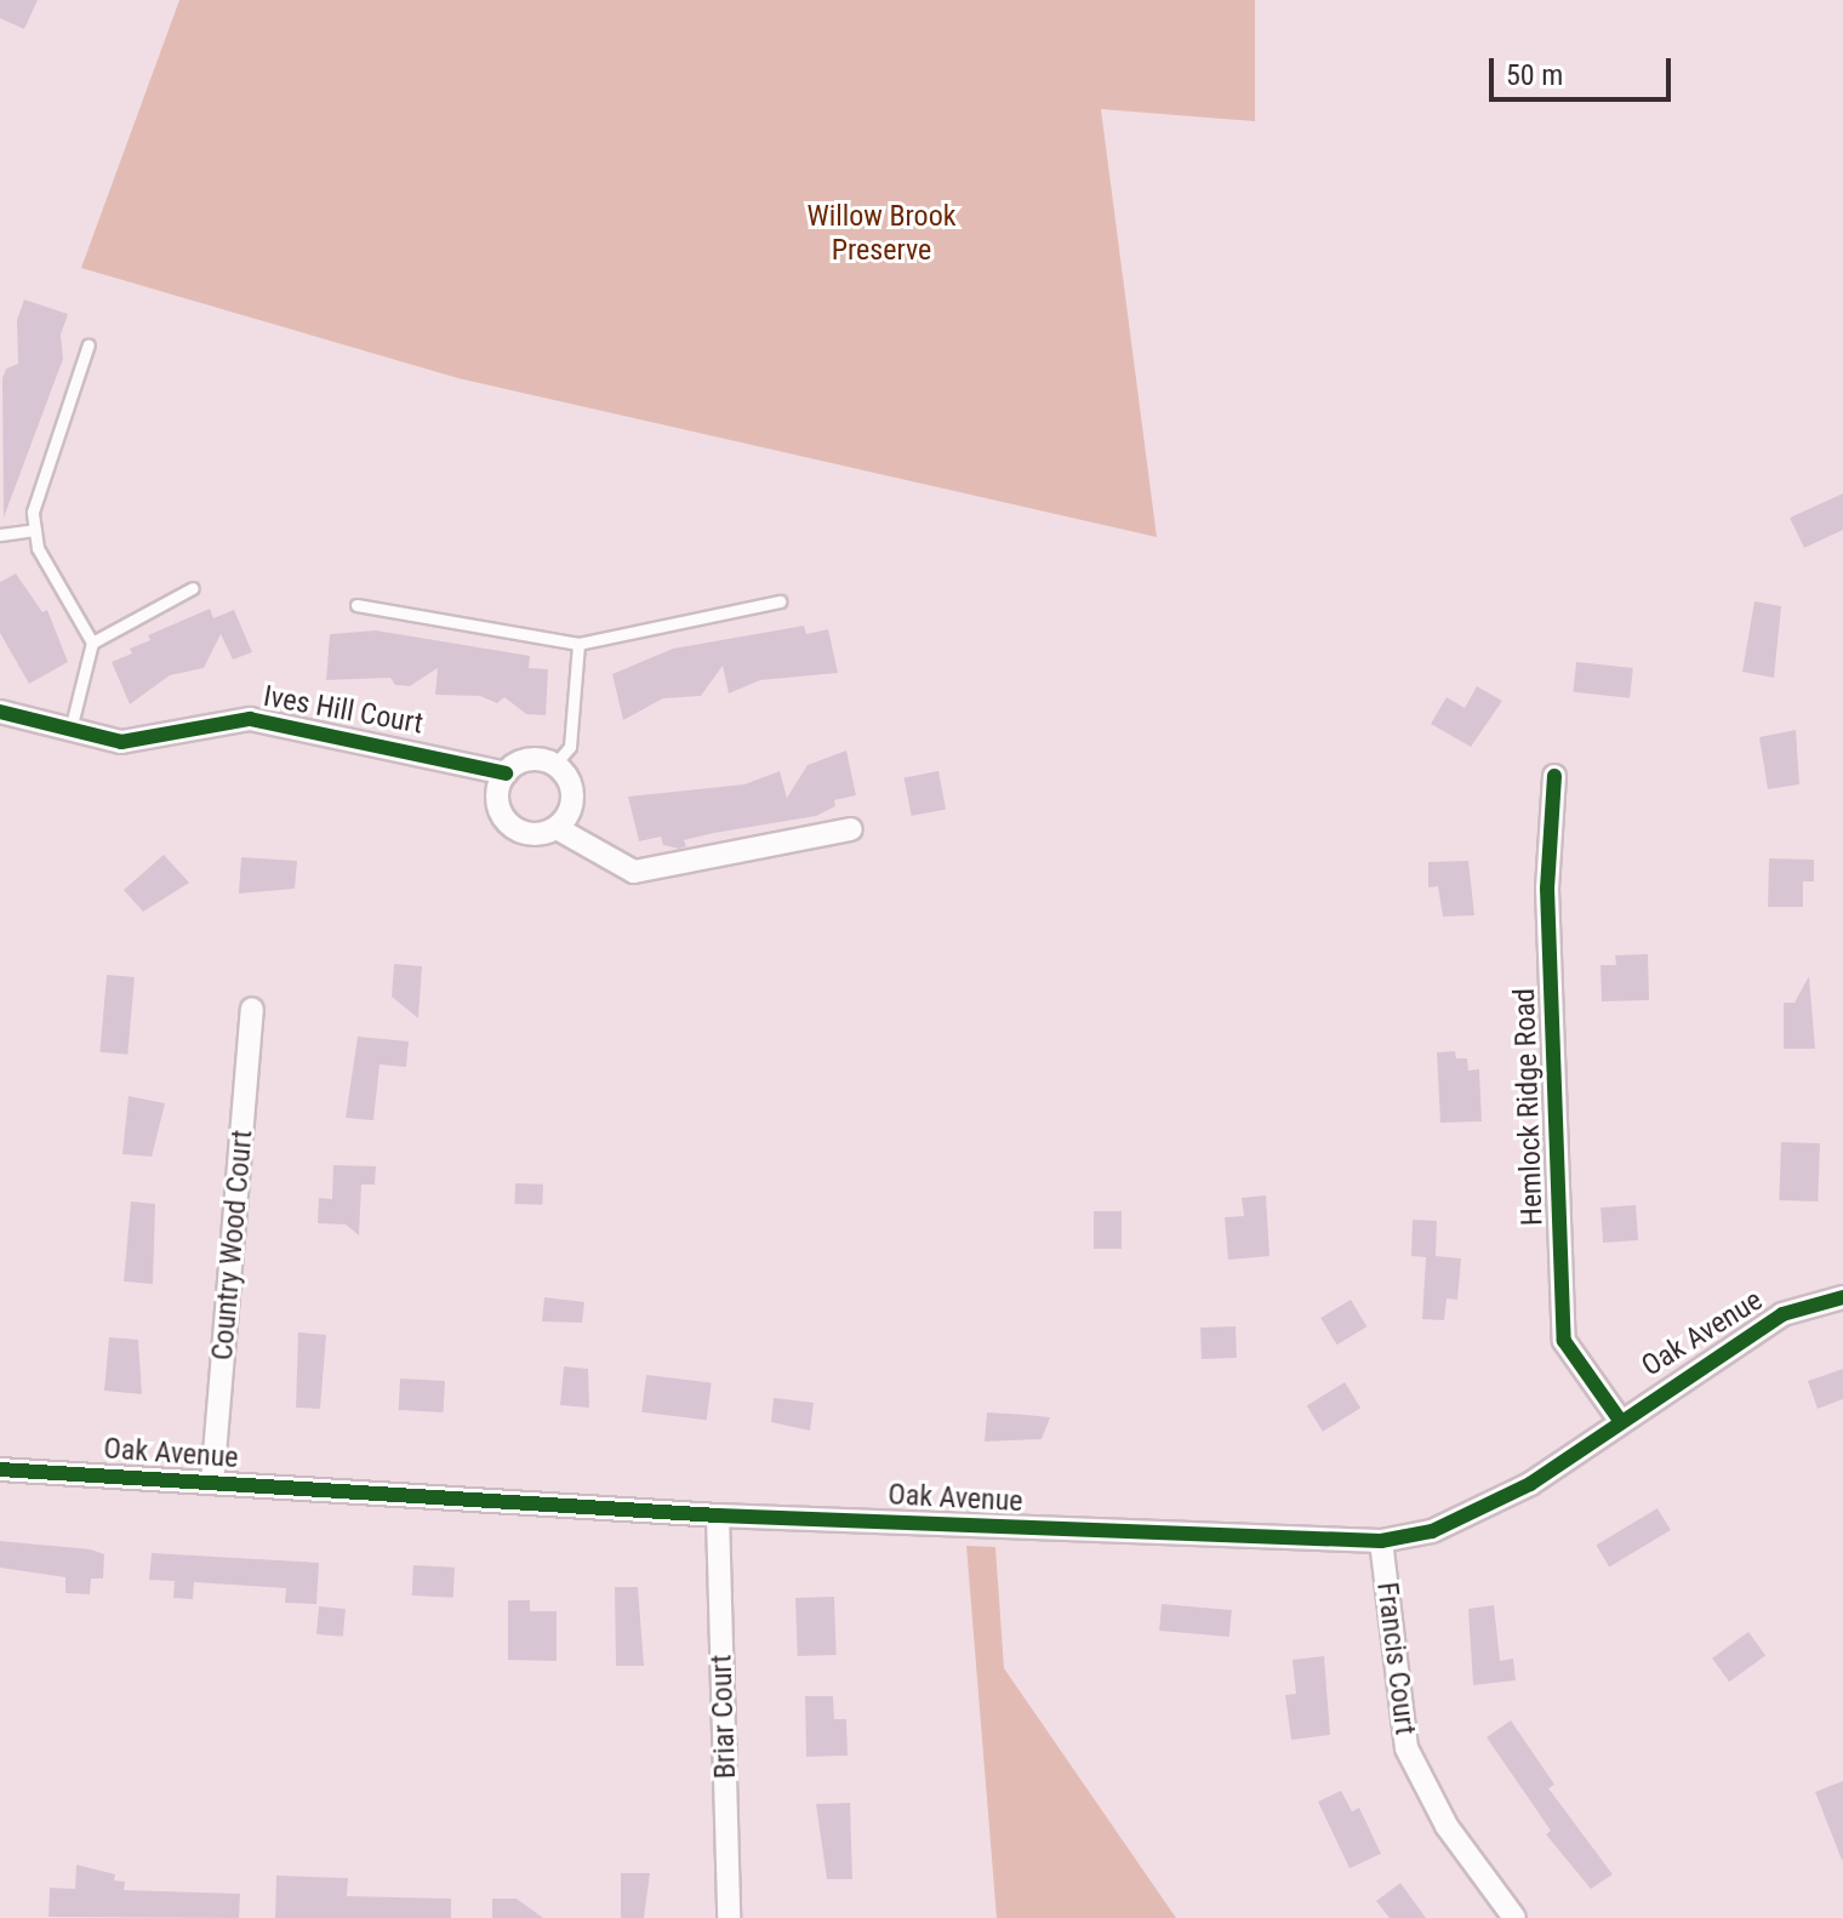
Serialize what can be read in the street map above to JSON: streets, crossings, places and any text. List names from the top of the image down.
{
  "streets": {
    "street": [
      "Ives Hill Court",
      "Hemlock Ridge Road",
      "Country Wood Court",
      "Oak Avenue",
      "Francis Court",
      "Briar Court"
    ]
  },
  "crossings": [
    ["Hemlock Ridge Road", "Oak Avenue"],
    ["Country Wood Court", "Oak Avenue"],
    ["Oak Avenue", "Francis Court"],
    ["Oak Avenue", "Briar Court"]
  ],
  "parks": ["Willow Brook Preserve"],
  "scale_bar": "50 m"
}
